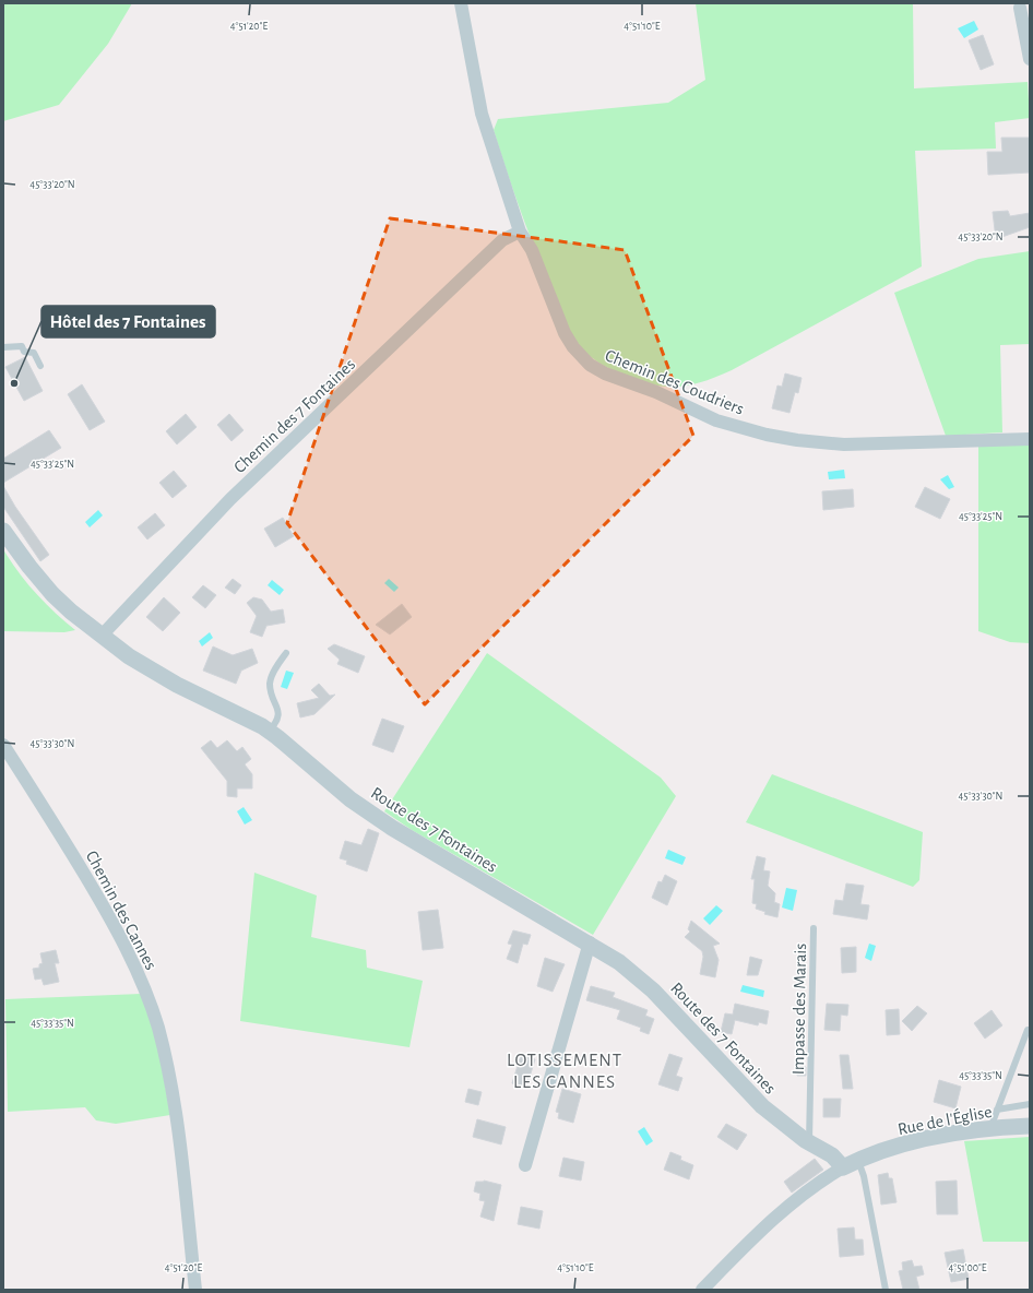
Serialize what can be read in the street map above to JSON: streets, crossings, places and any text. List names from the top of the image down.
{
  "streets": {
    "street": [
      "Chemin des Coudriers",
      "Chemin des 7 Fontaines",
      "Route des 7 Fontaines",
      "Chemin des Cannes",
      "Rue de l'Église"
    ],
    "lane": ["Impasse des Marais"]
  },
  "crossings": [
    ["Chemin des Coudriers", "Chemin des 7 Fontaines"],
    ["Chemin des 7 Fontaines", "Route des 7 Fontaines"],
    ["Route des 7 Fontaines", "Impasse des Marais"],
    ["Route des 7 Fontaines", "Rue de l'Église"]
  ],
  "districts": ["LOTISSEMENT LES CANNES"],
  "places": ["Hôtel des 7 Fontaines"],
  "coordinates": [
    "4°51'20\"E",
    "4°51'10\"E",
    "45°33'20\"N",
    "45°33'25\"N",
    "45°33'30\"N",
    "45°33'35\"N",
    "4°51'00\"E"
  ]
}
